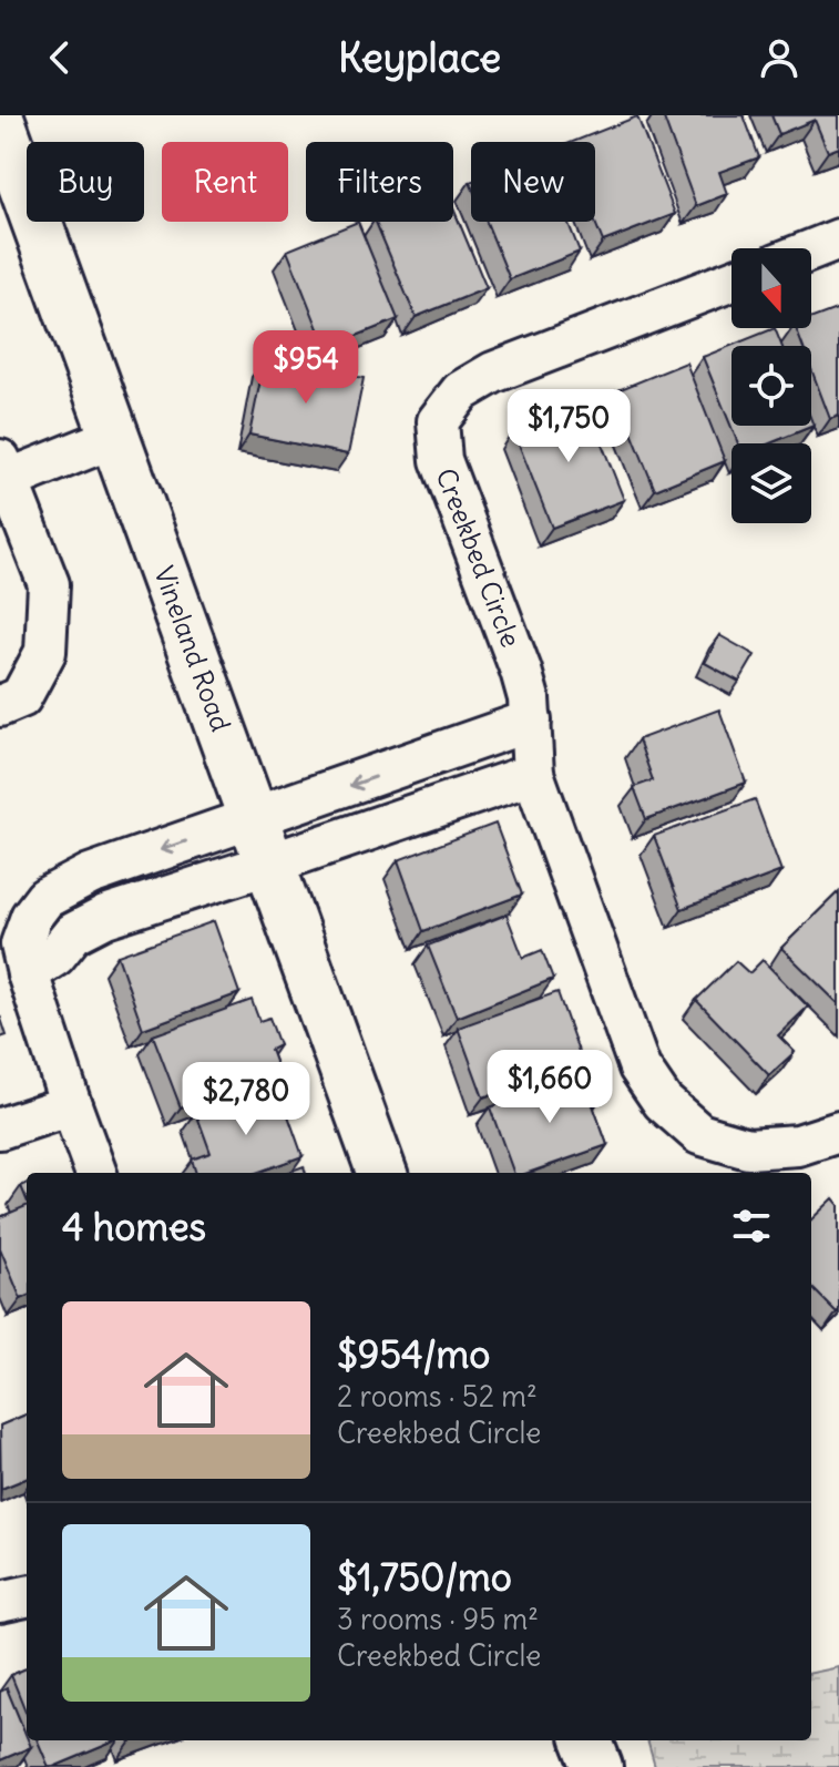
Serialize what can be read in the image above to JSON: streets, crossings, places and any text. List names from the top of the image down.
{
  "streets": {
    "main road": ["Vineland Road"],
    "street": ["Creekbed Circle"]
  },
  "north": "bottom",
  "page": {
    "header": "Keyplace",
    "chip": [
      "Buy",
      "Rent",
      "Filters",
      "New"
    ],
    "price": [
      "$954",
      "$1,750",
      "$1,660",
      "$2,780"
    ],
    "heading": "4 homes",
    "list": [
      {
        "name": "$954/mo",
        "note": "2 rooms · 52 m² · Creekbed Circle"
      },
      {
        "name": "$1,750/mo",
        "note": "3 rooms · 95 m² · Creekbed Circle"
      }
    ]
  }
}
